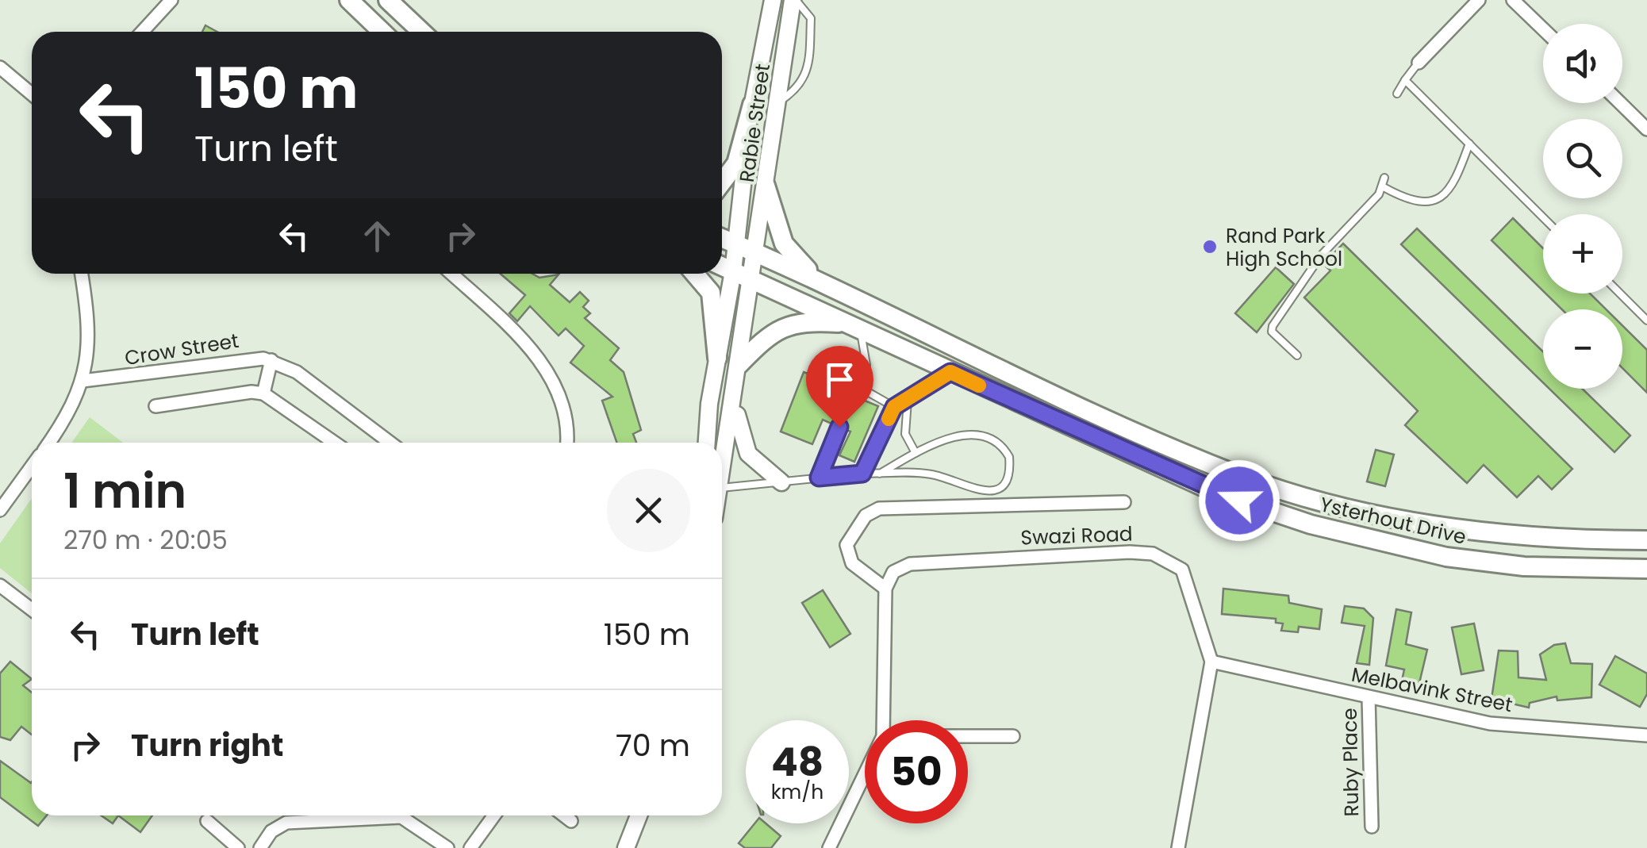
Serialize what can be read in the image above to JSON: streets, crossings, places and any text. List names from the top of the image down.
{
  "streets": {
    "main road": ["Ysterhout Drive"],
    "street": [
      "Rabie Street",
      "Crow Street",
      "Swazi Road",
      "Melbavink Street",
      "Ruby Place"
    ]
  },
  "crossings": [
    ["Rabie Street", "Ysterhout Drive"],
    ["Swazi Road", "Melbavink Street"],
    ["Melbavink Street", "Ruby Place"]
  ],
  "places": ["Rand Park High School"],
  "page": {
    "map_buttons": ["+", "−"],
    "turn": ["150 m", "Turn left"],
    "heading": ["1 min", "270 m · 20:05"],
    "list": [
      {
        "name": "Turn left",
        "value": "150 m"
      },
      {
        "name": "Turn right",
        "value": "70 m"
      }
    ],
    "speed": "48 km/h",
    "limit": "50"
  }
}
